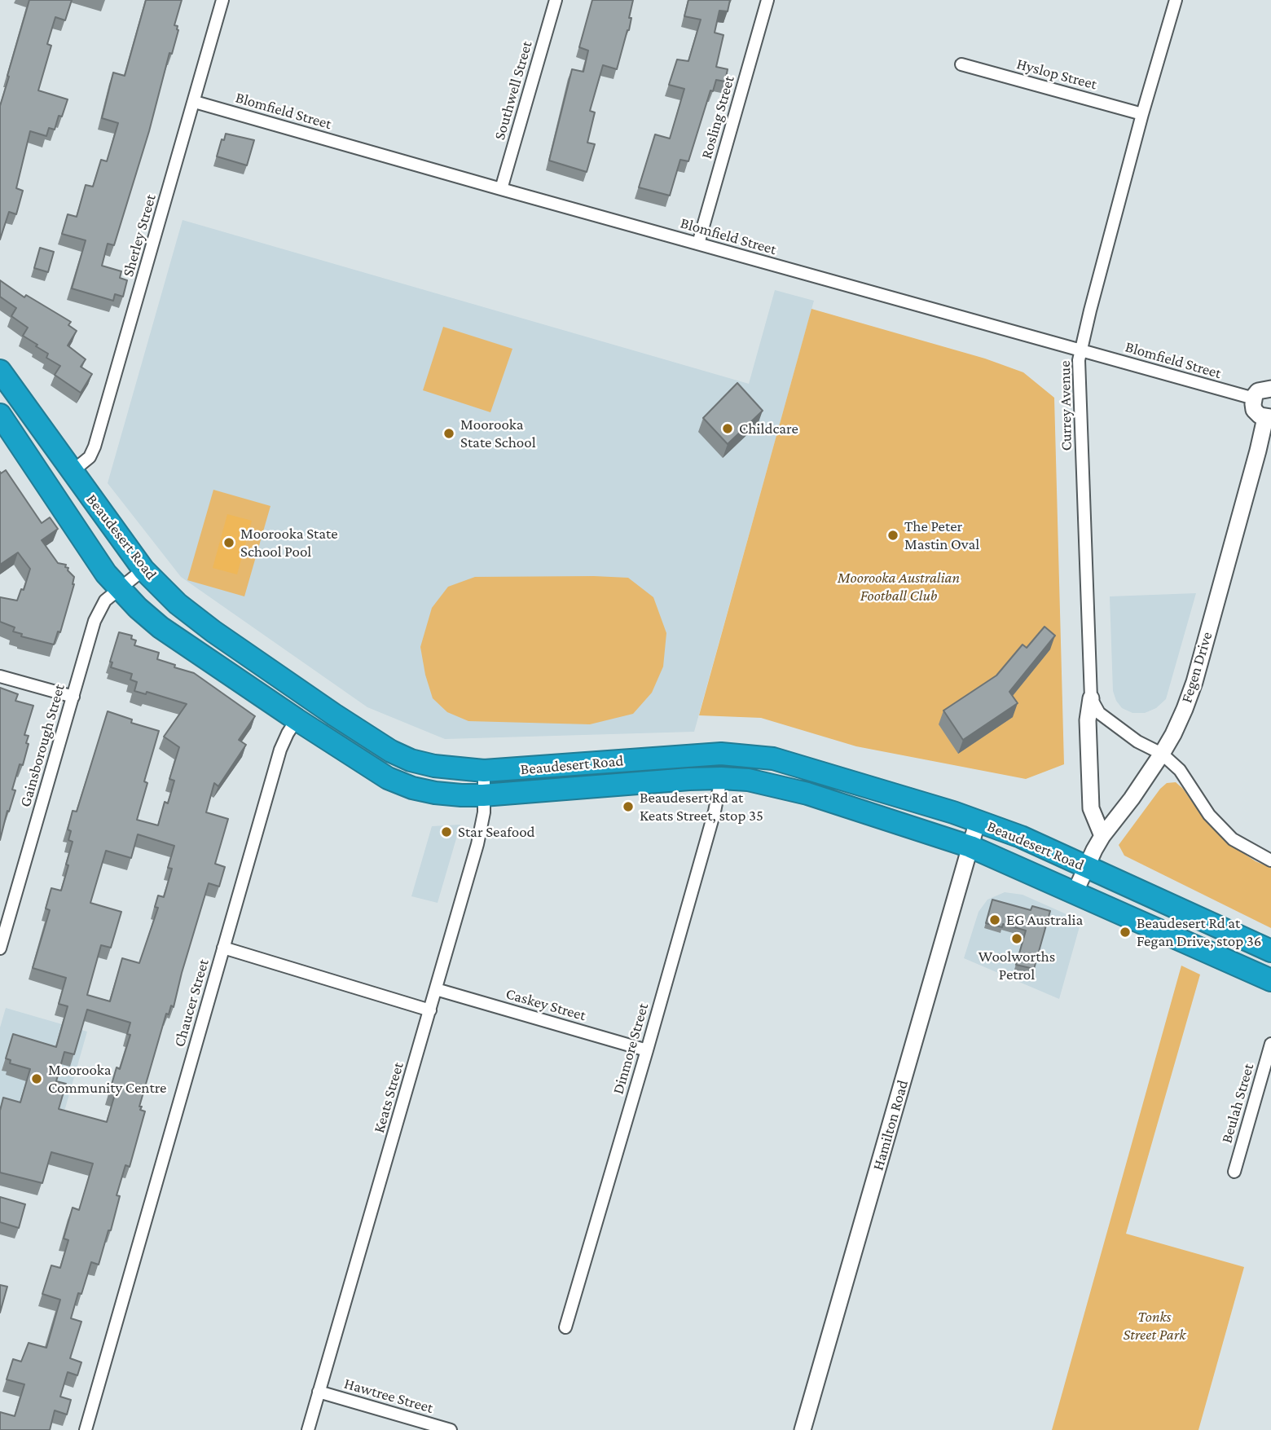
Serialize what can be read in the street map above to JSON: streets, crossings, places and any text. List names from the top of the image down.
{
  "streets": {
    "highway": ["Beaudesert Road"],
    "street": [
      "Hyslop Street",
      "Southwell Street",
      "Blomfield Street",
      "Rosling Street",
      "Sherley Street",
      "Currey Avenue",
      "Fegen Drive",
      "Gainsborough Street",
      "Chaucer Street",
      "Caskey Street",
      "Dinmore Street",
      "Keats Street",
      "Beulah Street",
      "Hamilton Road",
      "Hawtree Street"
    ]
  },
  "crossings": [
    ["Hyslop Street", "Currey Avenue"],
    ["Southwell Street", "Blomfield Street"],
    ["Blomfield Street", "Rosling Street"],
    ["Blomfield Street", "Sherley Street"],
    ["Blomfield Street", "Currey Avenue"],
    ["Sherley Street", "Beaudesert Road"],
    ["Beaudesert Road", "Fegen Drive"],
    ["Beaudesert Road", "Gainsborough Street"],
    ["Beaudesert Road", "Chaucer Street"],
    ["Beaudesert Road", "Dinmore Street"],
    ["Beaudesert Road", "Keats Street"],
    ["Beaudesert Road", "Hamilton Road"],
    ["Caskey Street", "Dinmore Street"],
    ["Caskey Street", "Keats Street"],
    ["Keats Street", "Hawtree Street"]
  ],
  "parks": ["Moorooka Australian Football Club", "Tonks Street Park"],
  "places": [
    "Childcare",
    "Moorooka State School",
    "The Peter Mastin Oval",
    "Moorooka State School Pool",
    "Beaudesert Rd at Keats Street, stop 35",
    "Star Seafood",
    "EG Australia",
    "Beaudesert Rd at Fegan Drive, stop 36",
    "Woolworths Petrol",
    "Moorooka Community Centre"
  ]
}
